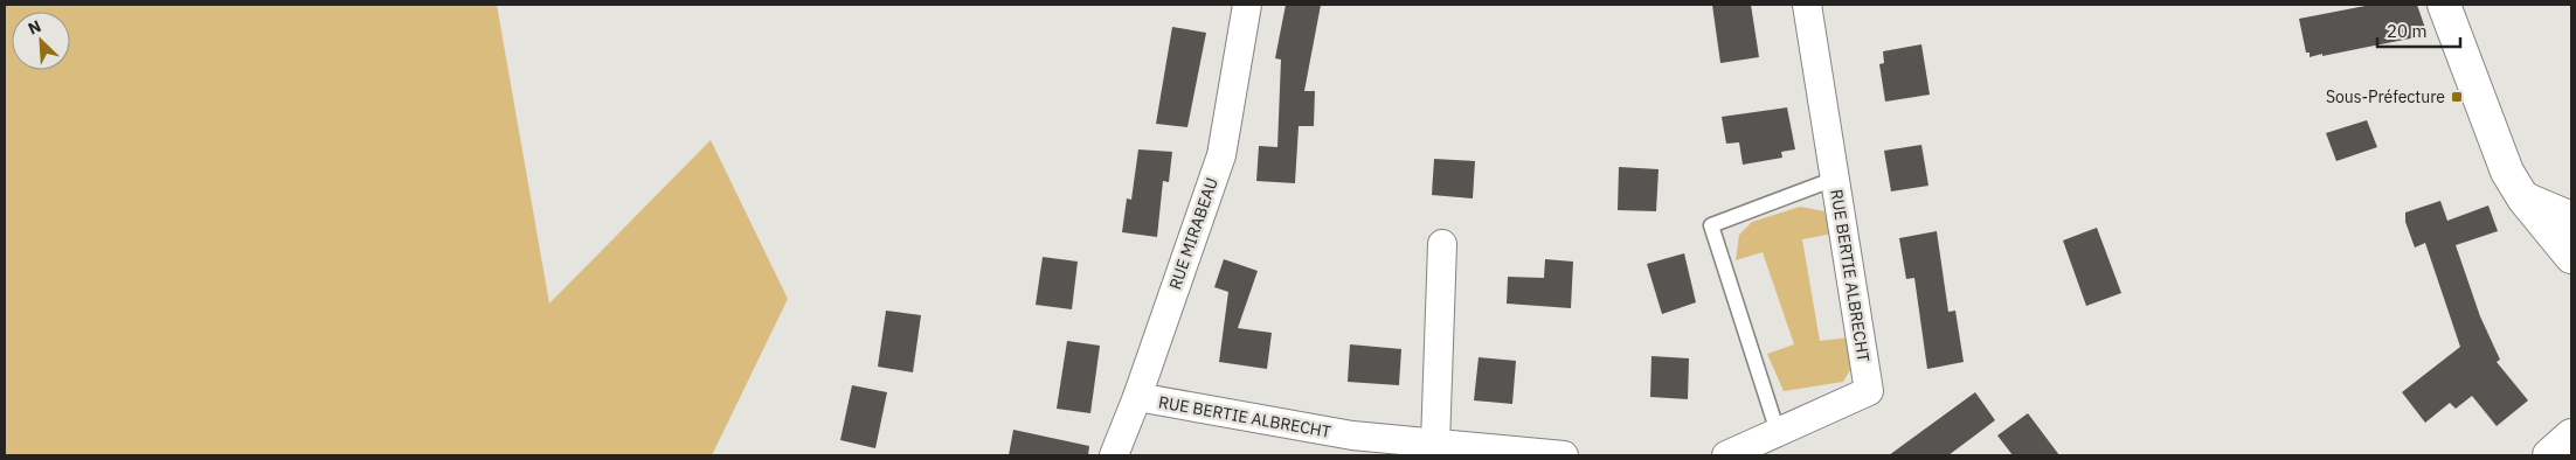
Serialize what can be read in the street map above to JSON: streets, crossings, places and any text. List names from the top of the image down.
{
  "streets": {
    "street": ["RUE MIRABEAU", "RUE BERTIE ALBRECHT"]
  },
  "crossings": [
    ["RUE MIRABEAU", "RUE BERTIE ALBRECHT"]
  ],
  "places": {
    "transit": ["Sous-Préfecture"]
  },
  "scale_bar": "20 m",
  "north": "top left"
}
